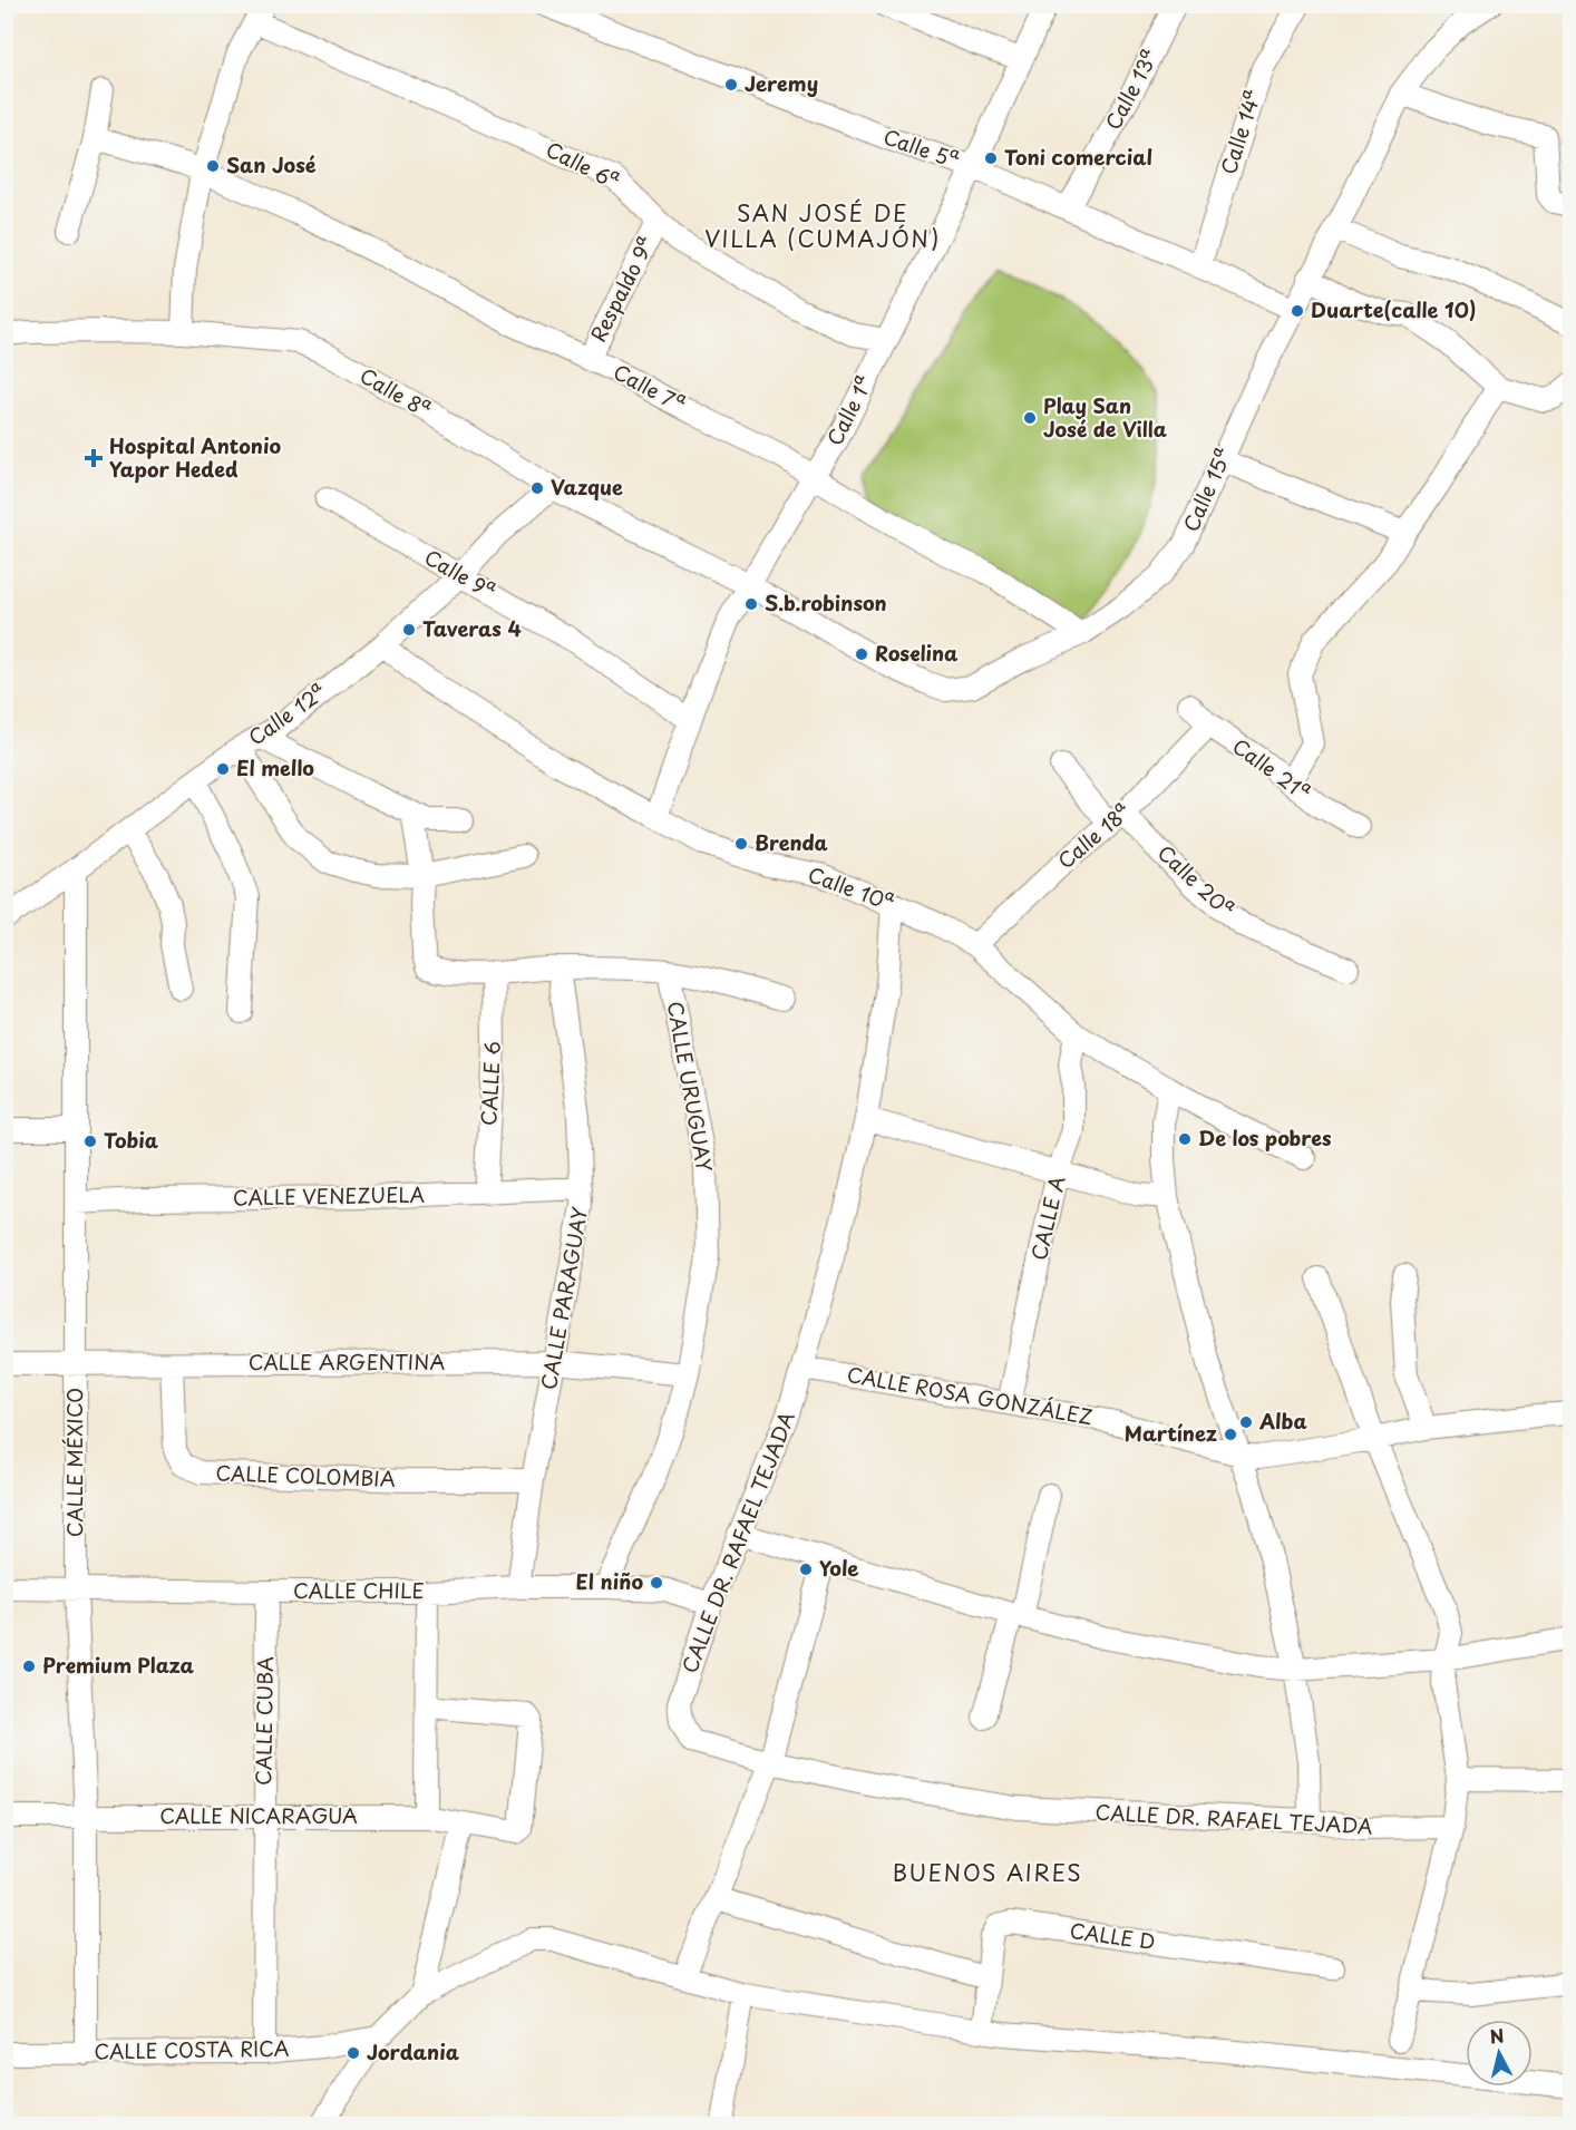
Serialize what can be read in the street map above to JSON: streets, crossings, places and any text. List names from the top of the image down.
{
  "streets": {
    "street": [
      "Calle 13ª",
      "Calle 14ª",
      "Calle 5ª",
      "Calle 6ª",
      "Respaldo 9ª",
      "Calle 7ª",
      "Calle 8ª",
      "Calle 1ª",
      "Calle 15ª",
      "Calle 9ª",
      "Calle 12ª",
      "Calle 21ª",
      "Calle 18ª",
      "Calle 20ª",
      "Calle 10ª",
      "CALLE 6",
      "CALLE URUGUAY",
      "CALLE VENEZUELA",
      "CALLE A",
      "CALLE PARAGUAY",
      "CALLE ARGENTINA",
      "CALLE ROSA GONZÁLEZ",
      "CALLE MÉXICO",
      "CALLE COLOMBIA",
      "CALLE DR. RAFAEL TEJADA",
      "CALLE CHILE",
      "CALLE CUBA",
      "CALLE NICARAGUA",
      "CALLE D",
      "CALLE COSTA RICA"
    ]
  },
  "crossings": [
    ["Calle 13ª", "Calle 5ª"],
    ["Calle 14ª", "Calle 5ª"],
    ["Calle 5ª", "Calle 1ª"],
    ["Calle 5ª", "Calle 15ª"],
    ["Calle 6ª", "Respaldo 9ª"],
    ["Calle 6ª", "Calle 1ª"],
    ["Respaldo 9ª", "Calle 7ª"],
    ["Calle 7ª", "Calle 1ª"],
    ["Calle 7ª", "Calle 15ª"],
    ["Calle 8ª", "Calle 1ª"],
    ["Calle 8ª", "Calle 15ª"],
    ["Calle 8ª", "Calle 12ª"],
    ["Calle 1ª", "Calle 15ª"],
    ["Calle 1ª", "Calle 9ª"],
    ["Calle 1ª", "Calle 10ª"],
    ["Calle 9ª", "Calle 12ª"],
    ["Calle 12ª", "Calle 10ª"],
    ["Calle 12ª", "CALLE MÉXICO"],
    ["Calle 21ª", "Calle 18ª"],
    ["Calle 18ª", "Calle 20ª"],
    ["Calle 18ª", "Calle 10ª"],
    ["Calle 10ª", "CALLE A"],
    ["Calle 10ª", "CALLE DR. RAFAEL TEJADA"],
    ["CALLE 6", "CALLE VENEZUELA"],
    ["CALLE URUGUAY", "CALLE ARGENTINA"],
    ["CALLE URUGUAY", "CALLE CHILE"],
    ["CALLE VENEZUELA", "CALLE PARAGUAY"],
    ["CALLE VENEZUELA", "CALLE MÉXICO"],
    ["CALLE A", "CALLE ROSA GONZÁLEZ"],
    ["CALLE PARAGUAY", "CALLE ARGENTINA"],
    ["CALLE PARAGUAY", "CALLE COLOMBIA"],
    ["CALLE PARAGUAY", "CALLE CHILE"],
    ["CALLE ARGENTINA", "CALLE MÉXICO"],
    ["CALLE ARGENTINA", "CALLE COLOMBIA"],
    ["CALLE ROSA GONZÁLEZ", "CALLE DR. RAFAEL TEJADA"],
    ["CALLE MÉXICO", "CALLE CHILE"],
    ["CALLE MÉXICO", "CALLE NICARAGUA"],
    ["CALLE MÉXICO", "CALLE COSTA RICA"],
    ["CALLE DR. RAFAEL TEJADA", "CALLE CHILE"],
    ["CALLE CHILE", "CALLE CUBA"],
    ["CALLE CUBA", "CALLE NICARAGUA"],
    ["CALLE CUBA", "CALLE COSTA RICA"]
  ],
  "districts": ["SAN JOSÉ DE VILLA (CUMAJÓN)", "BUENOS AIRES"],
  "places": {
    "other": [
      "Jeremy",
      "Toni comercial",
      "San José",
      "Duarte(calle 10)",
      "Play San José de Villa",
      "Vazque",
      "S.b.robinson",
      "Taveras 4",
      "Roselina",
      "El mello",
      "Brenda",
      "De los pobres",
      "Tobia",
      "Alba",
      "Martínez",
      "Yole",
      "El niño",
      "Premium Plaza",
      "Jordania"
    ],
    "health": ["Hospital Antonio Yapor Heded"]
  },
  "north": "top"
}
